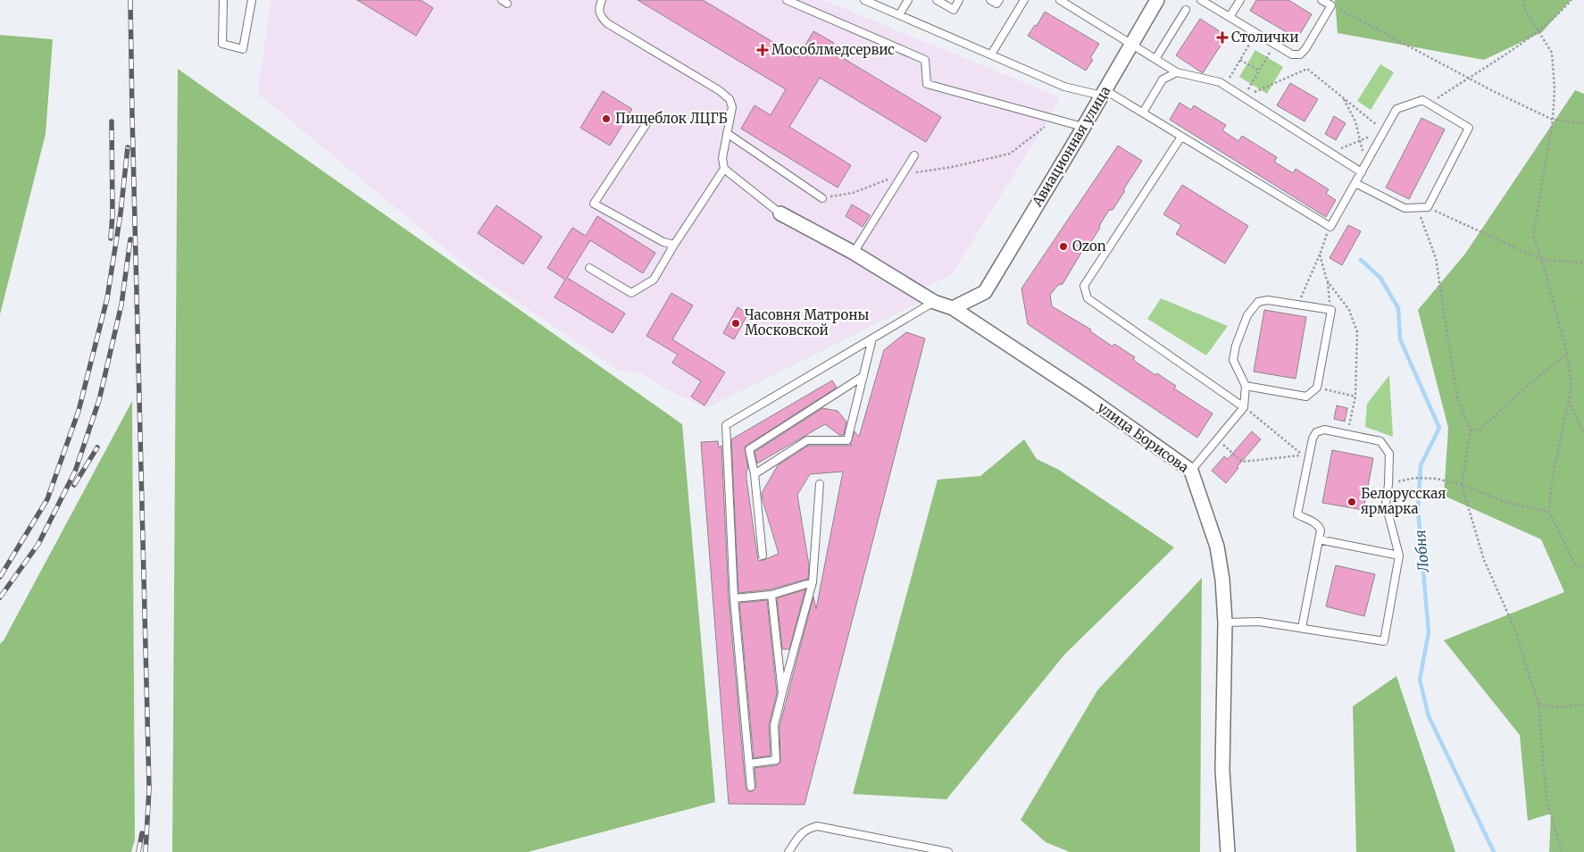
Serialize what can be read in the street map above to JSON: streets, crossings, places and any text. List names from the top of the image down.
{
  "streets": {
    "street": ["Авиационная улица", "улица Борисова"]
  },
  "crossings": [
    ["Авиационная улица", "улица Борисова"]
  ],
  "water": ["Лобня"],
  "places": {
    "health": ["Столички", "Мособлмедсервис"],
    "other": [
      "Пищеблок ЛЦГБ",
      "Ozon",
      "Часовня Матроны Московской",
      "Белорусская ярмарка"
    ]
  }
}
